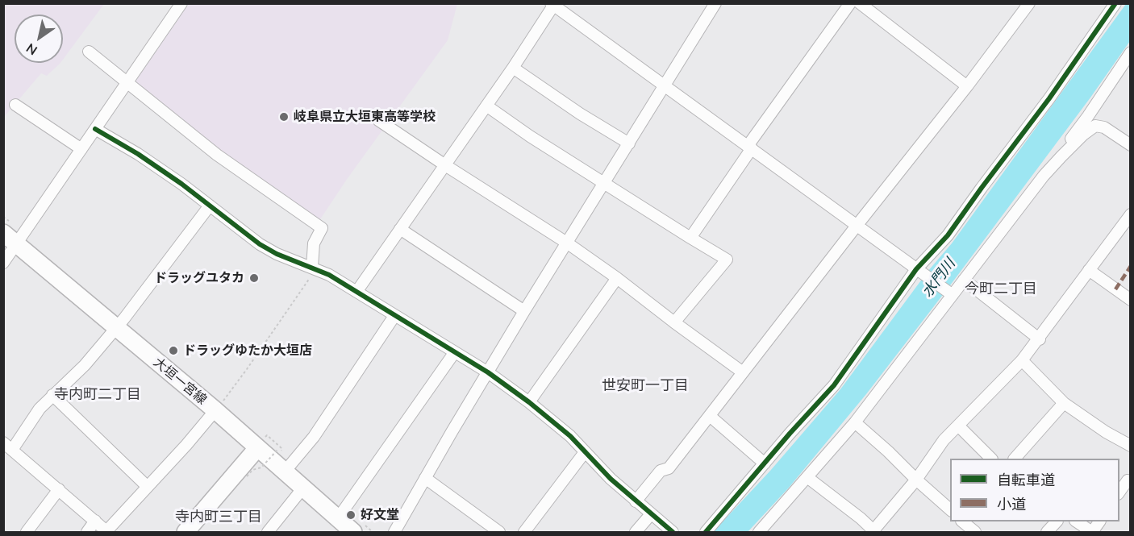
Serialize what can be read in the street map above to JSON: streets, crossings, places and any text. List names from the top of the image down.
{
  "streets": {
    "main road": ["大垣一宮線"]
  },
  "districts": [
    "今町二丁目",
    "世安町一丁目",
    "寺内町二丁目",
    "寺内町三丁目"
  ],
  "water": ["水門川"],
  "places": [
    "岐阜県立大垣東高等学校",
    "ドラッグユタカ",
    "ドラッグゆたか大垣店",
    "好文堂"
  ],
  "legend": ["自転車道", "小道"],
  "north": "bottom left"
}
